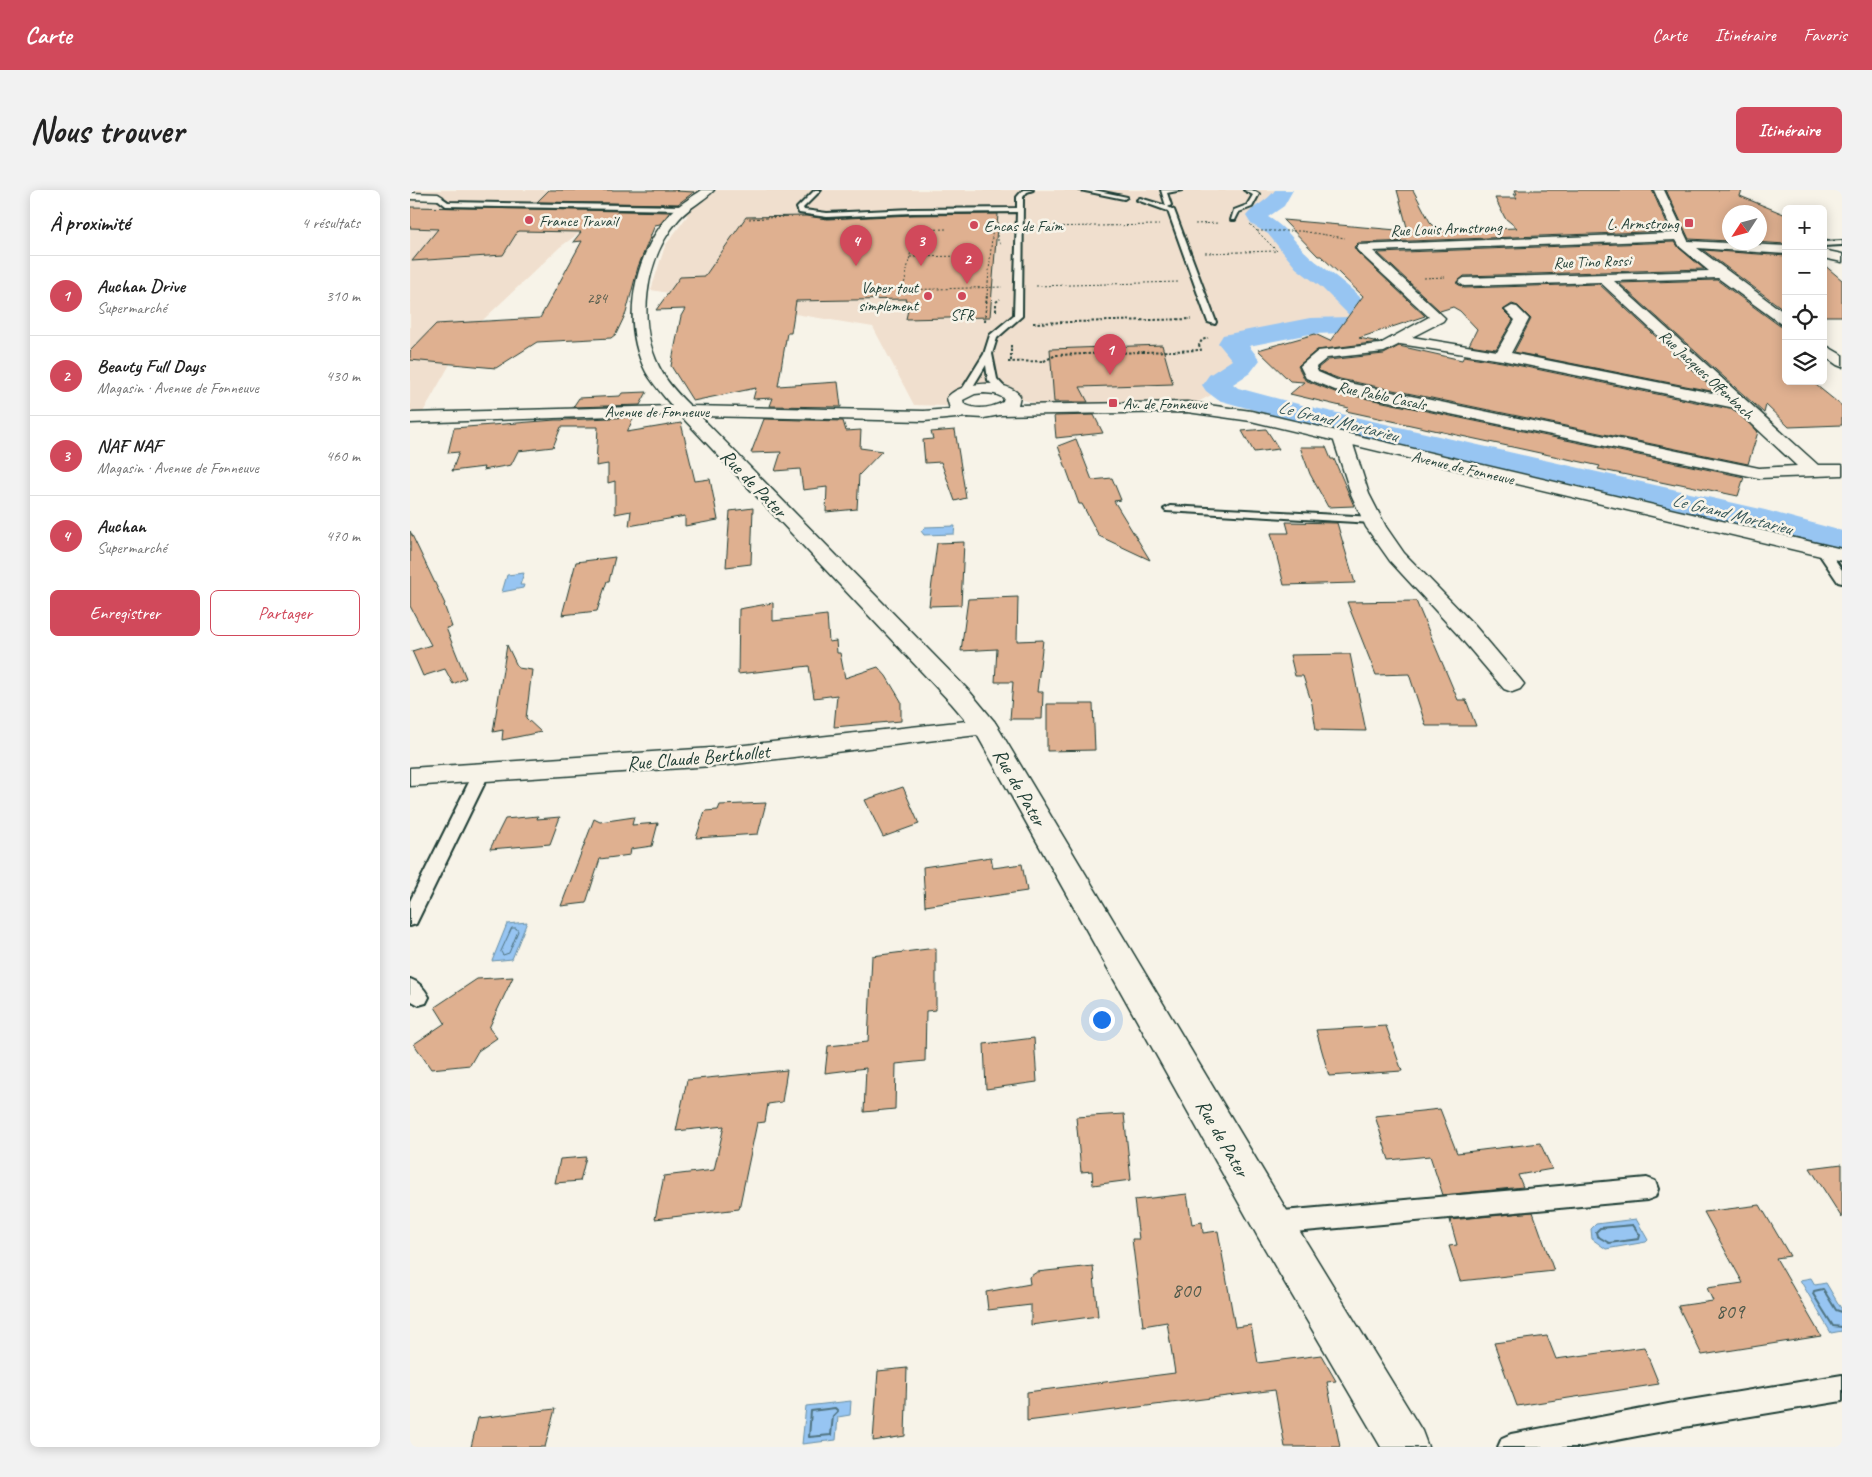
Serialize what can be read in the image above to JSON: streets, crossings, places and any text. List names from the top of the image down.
{
  "streets": {
    "street": [
      "Rue Louis Armstrong",
      "Rue Tino Rossi",
      "Rue Jacques Offenbach",
      "Rue Pablo Casals",
      "Avenue de Fonneuve",
      "Rue de Pater",
      "Rue Claude Berthollet"
    ]
  },
  "crossings": [
    ["Rue Louis Armstrong", "Rue Pablo Casals"],
    ["Rue Tino Rossi", "Rue Jacques Offenbach"],
    ["Rue Jacques Offenbach", "Rue Pablo Casals"],
    ["Avenue de Fonneuve", "Rue de Pater"],
    ["Rue de Pater", "Rue Claude Berthollet"]
  ],
  "water": ["Le Grand Mortarieu"],
  "places": {
    "other": [
      "France Travail",
      "Encas de Faim",
      "Vaper tout simplement",
      "SFR"
    ],
    "transit": ["L. Armstrong", "Av. de Fonneuve"]
  },
  "house_numbers": ["284", "800", "809"],
  "north": "bottom left",
  "page": {
    "header": "Carte",
    "nav": ["Carte", "Itinéraire", "Favoris"],
    "buttons": [
      "Itinéraire",
      ["Enregistrer", "Partager"]
    ],
    "title": "Nous trouver",
    "heading": ["À proximité", "4 résultats"],
    "map_buttons": ["+", "−"],
    "pins": [
      "3",
      "4",
      "2",
      "1"
    ],
    "list": [
      {
        "mark": "1",
        "name": "Auchan Drive",
        "note": "Supermarché",
        "value": "310 m"
      },
      {
        "mark": "2",
        "name": "Beauty Full Days",
        "note": "Magasin · Avenue de Fonneuve",
        "value": "430 m"
      },
      {
        "mark": "3",
        "name": "NAF NAF",
        "note": "Magasin · Avenue de Fonneuve",
        "value": "460 m"
      },
      {
        "mark": "4",
        "name": "Auchan",
        "note": "Supermarché",
        "value": "470 m"
      }
    ]
  }
}
